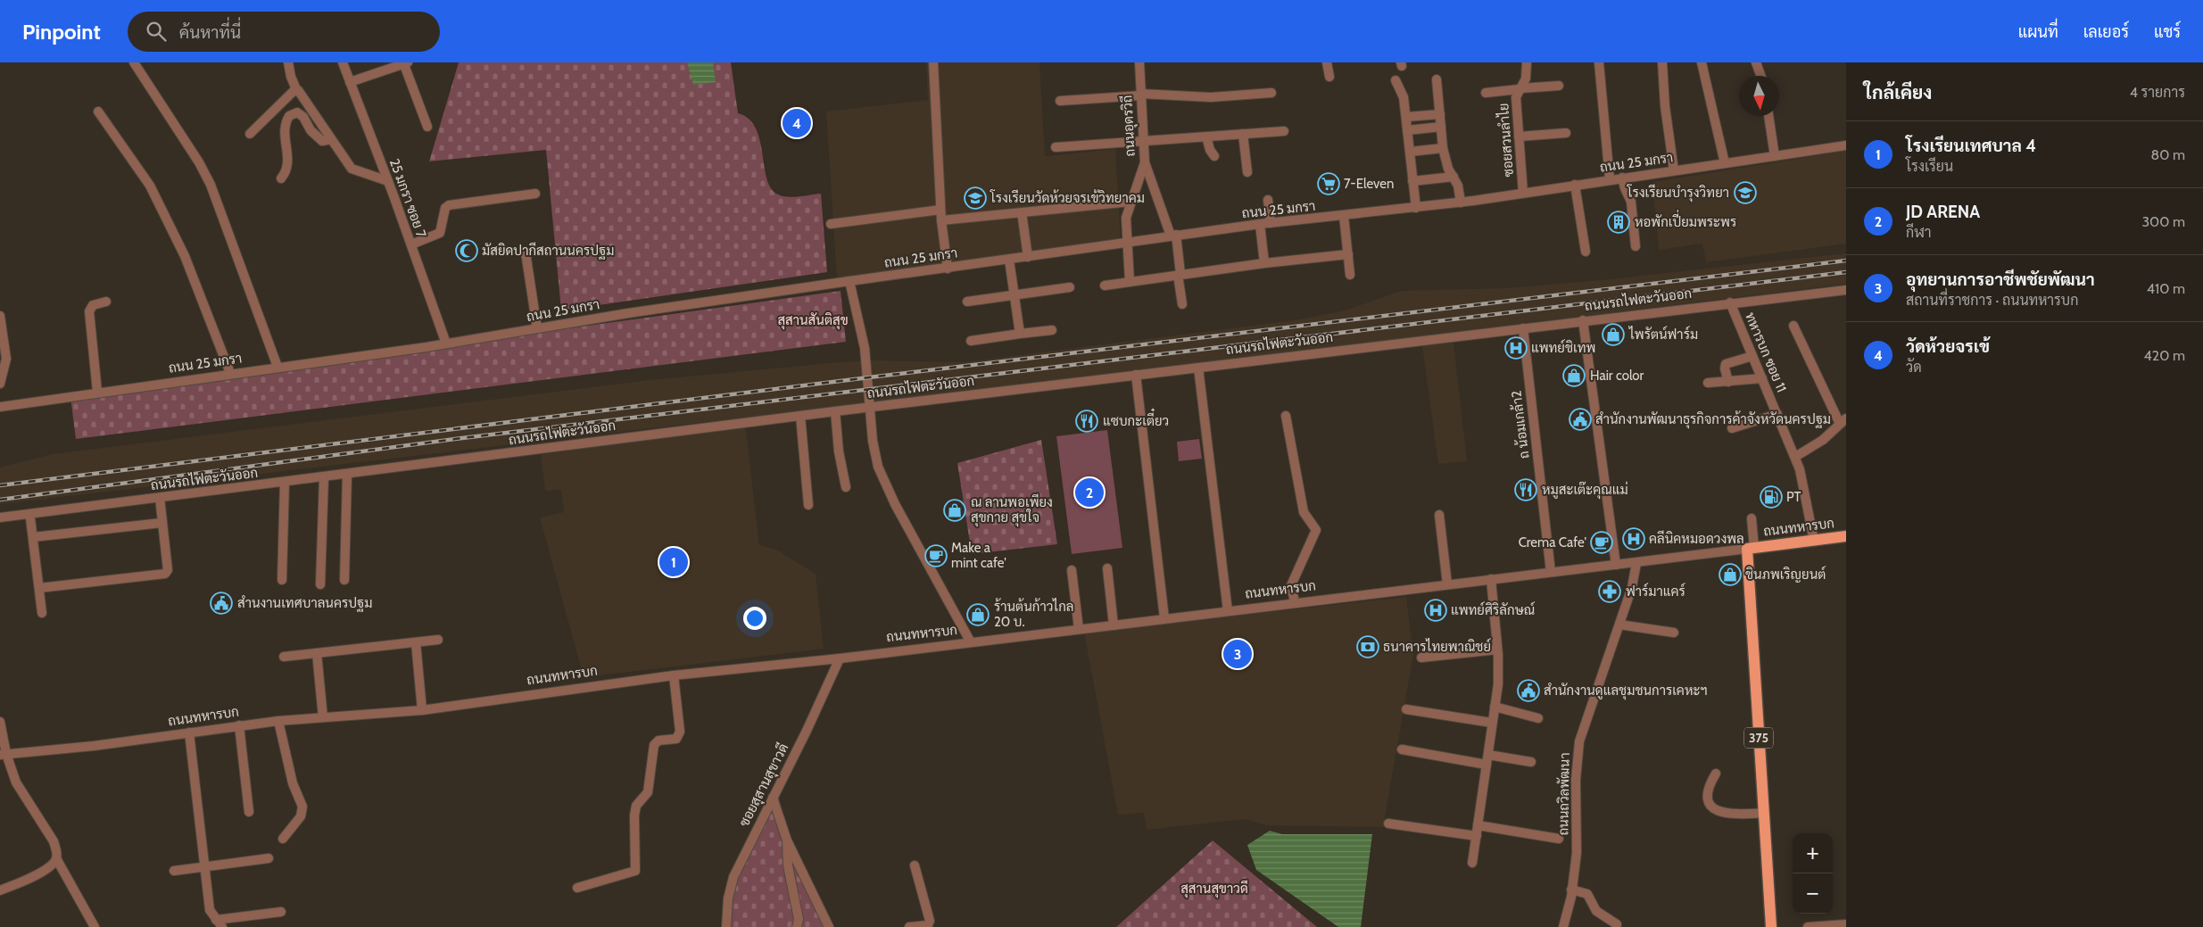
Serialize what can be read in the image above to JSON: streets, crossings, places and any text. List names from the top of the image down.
{
  "streets": {
    "main road": ["ถนนทหารบก", "375"],
    "street": [
      "ถนนอุดรวิถี",
      "ซอยสวนลำไย",
      "ถนน 25 มกรา",
      "25 มกรา ซอย 7",
      "ถนนรถไฟตะวันออก",
      "ทหารบก ซอย 11",
      "ถ น้อมเกล้า2",
      "ซอยสุสานสุขาวดี",
      "ถนนถวิลพัฒนา"
    ]
  },
  "crossings": [
    ["ถนนอุดรวิถี", "ถนน 25 มกรา"],
    ["ซอยสวนลำไย", "ถนน 25 มกรา"],
    ["ถนน 25 มกรา", "25 มกรา ซอย 7"],
    ["ถนนรถไฟตะวันออก", "ทหารบก ซอย 11"],
    ["ถนนรถไฟตะวันออก", "ถ น้อมเกล้า2"],
    ["ทหารบก ซอย 11", "ถนนทหารบก"],
    ["ถ น้อมเกล้า2", "ถนนทหารบก"],
    ["ถนนทหารบก", "375"],
    ["ถนนทหารบก", "ซอยสุสานสุขาวดี"],
    ["ถนนทหารบก", "ถนนถวิลพัฒนา"]
  ],
  "parks": ["สุสานสันติสุข", "สุสานสุขาวดี"],
  "places": {
    "supermarket": ["7-Eleven"],
    "school or university": ["โรงเรียนบำรุงวิทยา", "โรงเรียนวัดห้วยจรเข้วิทยาคม"],
    "building": ["หอพักเปี่ยมพระพร"],
    "mosque": ["มัสยิดปากีสถานนครปฐม"],
    "shop": [
      "ไพรัตน์ฟาร์ม",
      "Hair color",
      "ณ ลานพอเพียง สุขกาย สุขใจ",
      "ชินภพเริญยนต์",
      "ร้านต้นก้าวไกล 20 บ."
    ],
    "hospital": ["แพทย์ชิเทพ", "คลีนิคหมอดวงพล", "แพทย์ศิริลักษณ์"],
    "public building": ["สำนักงานพัฒนาธุรกิจการค้าจังหวัดนครปฐม", "สำนงานเทศบาลนครปฐม", "สำนักงานดูแลชุมชนการเคหะฯ"],
    "restaurant": ["แซบกะเตี๋ยว", "หมูสะเต๊ะคุณแม่"],
    "fuel station": ["PT"],
    "cafe": ["Crema Cafe'", "Make a mint cafe'"],
    "pharmacy": ["ฟาร์มาแคร์"],
    "bank": ["ธนาคารไทยพาณิชย์"]
  },
  "north": "bottom",
  "page": {
    "header": "Pinpoint",
    "search": "ค้นหาที่นี่",
    "nav": ["แผนที่", "เลเยอร์", "แชร์"],
    "heading": ["ใกล้เคียง", "4 รายการ"],
    "pins": [
      "4",
      "2",
      "1",
      "3"
    ],
    "list": [
      {
        "mark": "1",
        "name": "โรงเรียนเทศบาล 4",
        "note": "โรงเรียน",
        "value": "80 m"
      },
      {
        "mark": "2",
        "name": "JD ARENA",
        "note": "กีฬา",
        "value": "300 m"
      },
      {
        "mark": "3",
        "name": "อุทยานการอาชีพชัยพัฒนา",
        "note": "สถานที่ราชการ · ถนนทหารบก",
        "value": "410 m"
      },
      {
        "mark": "4",
        "name": "วัดห้วยจรเข้",
        "note": "วัด",
        "value": "420 m"
      }
    ],
    "map_buttons": ["+", "−"]
  }
}
